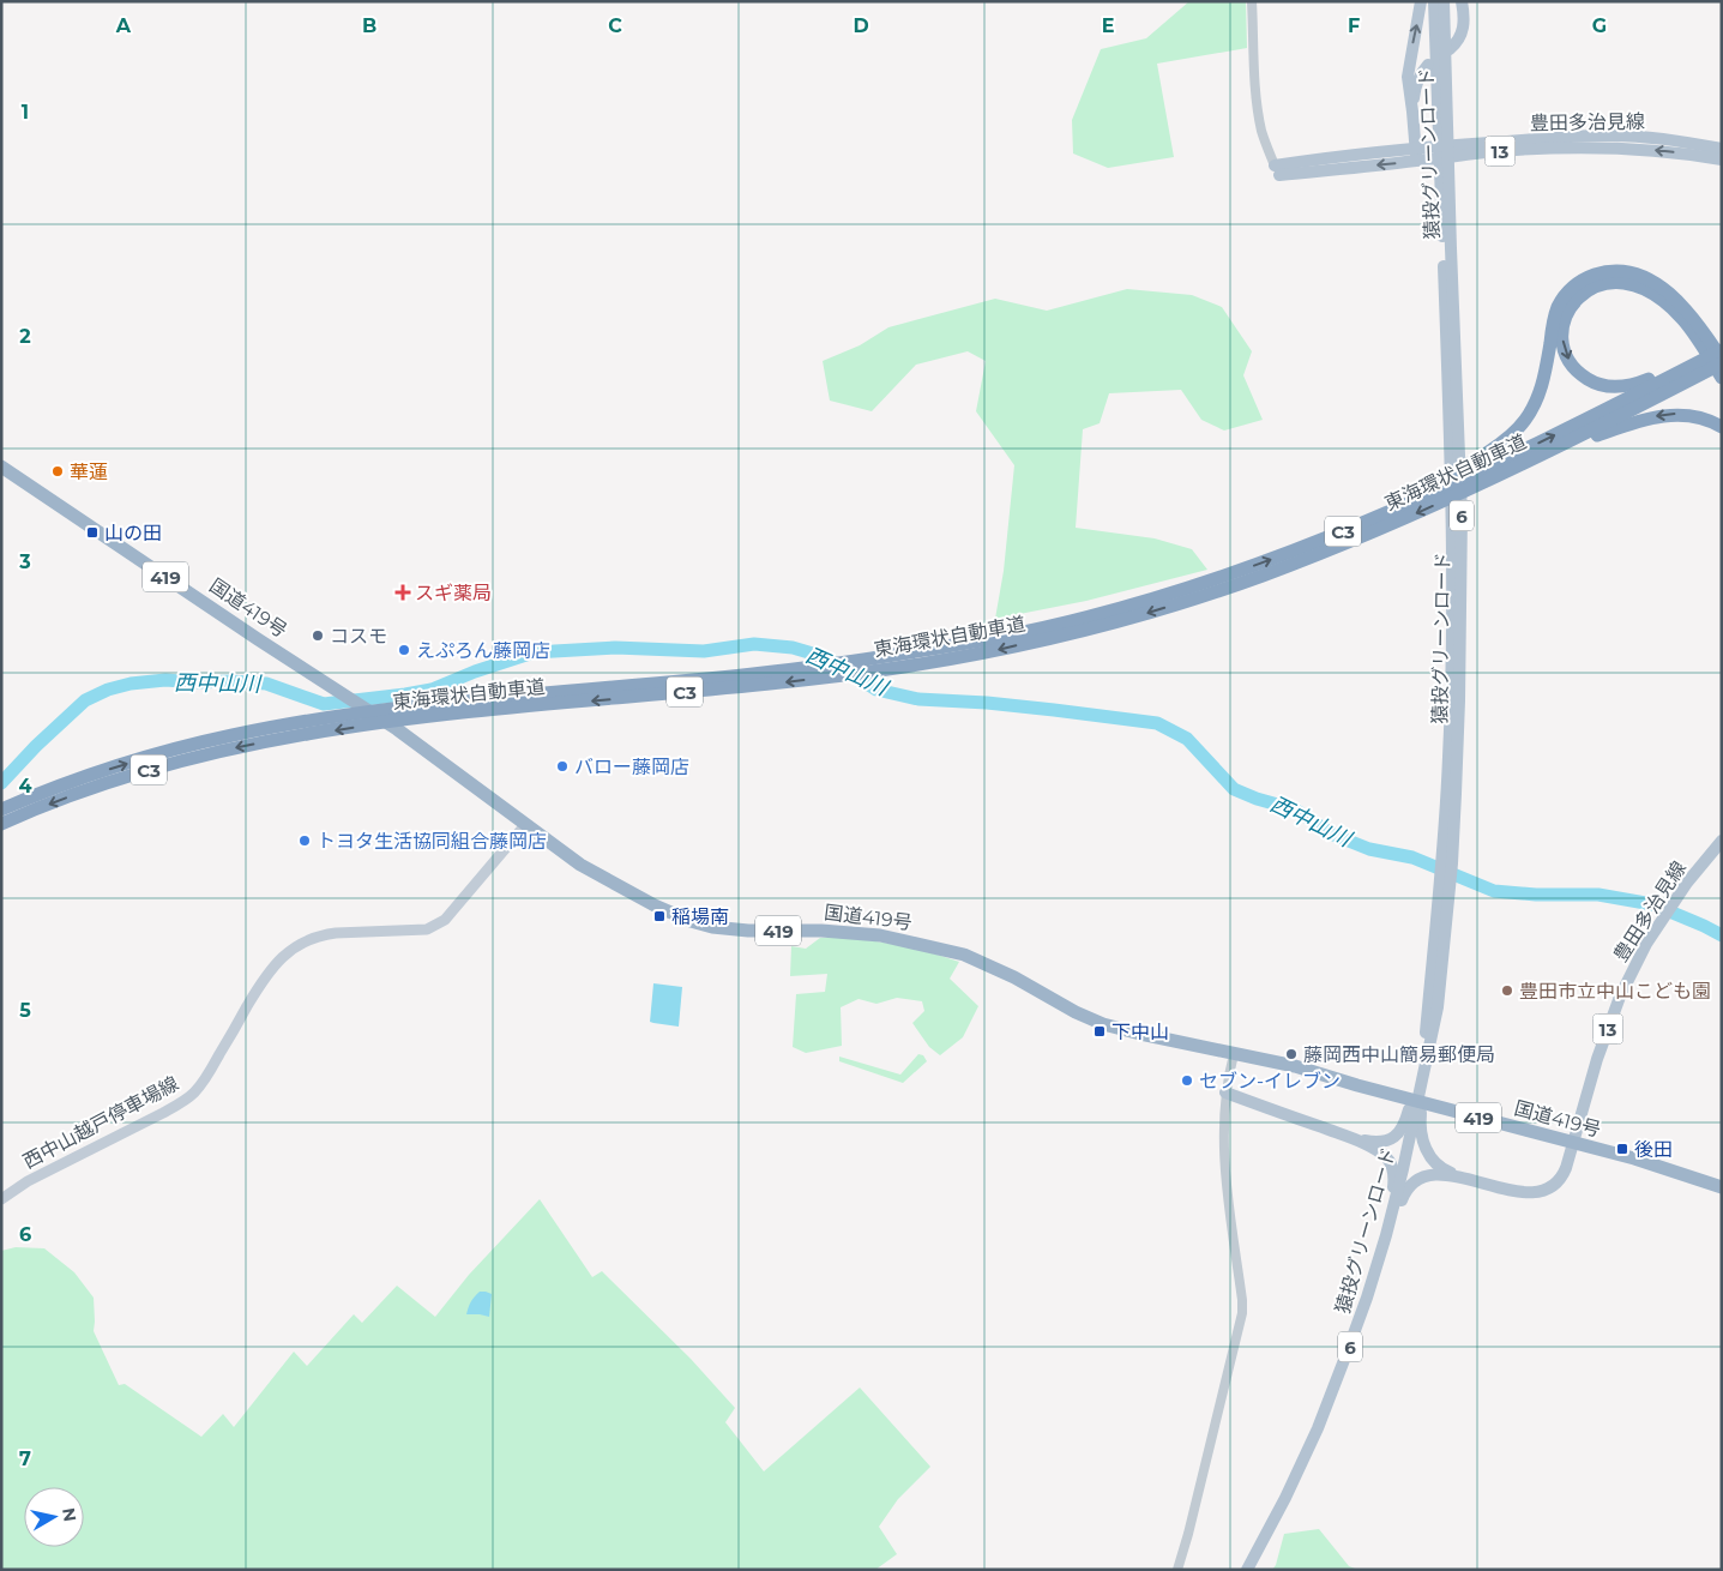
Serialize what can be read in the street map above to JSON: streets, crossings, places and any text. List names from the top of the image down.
{
  "streets": {
    "highway": [
      "東海環状自動車道",
      "C3",
      "419",
      "国道419号"
    ],
    "main road": [
      "豊田多治見線",
      "13",
      "猿投グリーンロード",
      "6",
      "西中山越戸停車場線"
    ]
  },
  "crossings": [
    ["豊田多治見線", "国道419号"],
    ["国道419号", "西中山越戸停車場線"]
  ],
  "water": ["西中山川"],
  "places": {
    "other": [
      "華蓮",
      "コスモ",
      "えぷろん藤岡店",
      "バロー藤岡店",
      "トヨタ生活協同組合藤岡店",
      "豊田市立中山こども園",
      "藤岡西中山簡易郵便局",
      "セブン-イレブン"
    ],
    "transit": [
      "山の田",
      "稲場南",
      "下中山",
      "後田"
    ],
    "health": ["スギ薬局"]
  },
  "north": "right",
  "grid": {
    "columns": [
      "A",
      "B",
      "C",
      "D",
      "E",
      "F",
      "G"
    ],
    "rows": [
      "1",
      "2",
      "3",
      "4",
      "5",
      "6",
      "7"
    ]
  }
}
